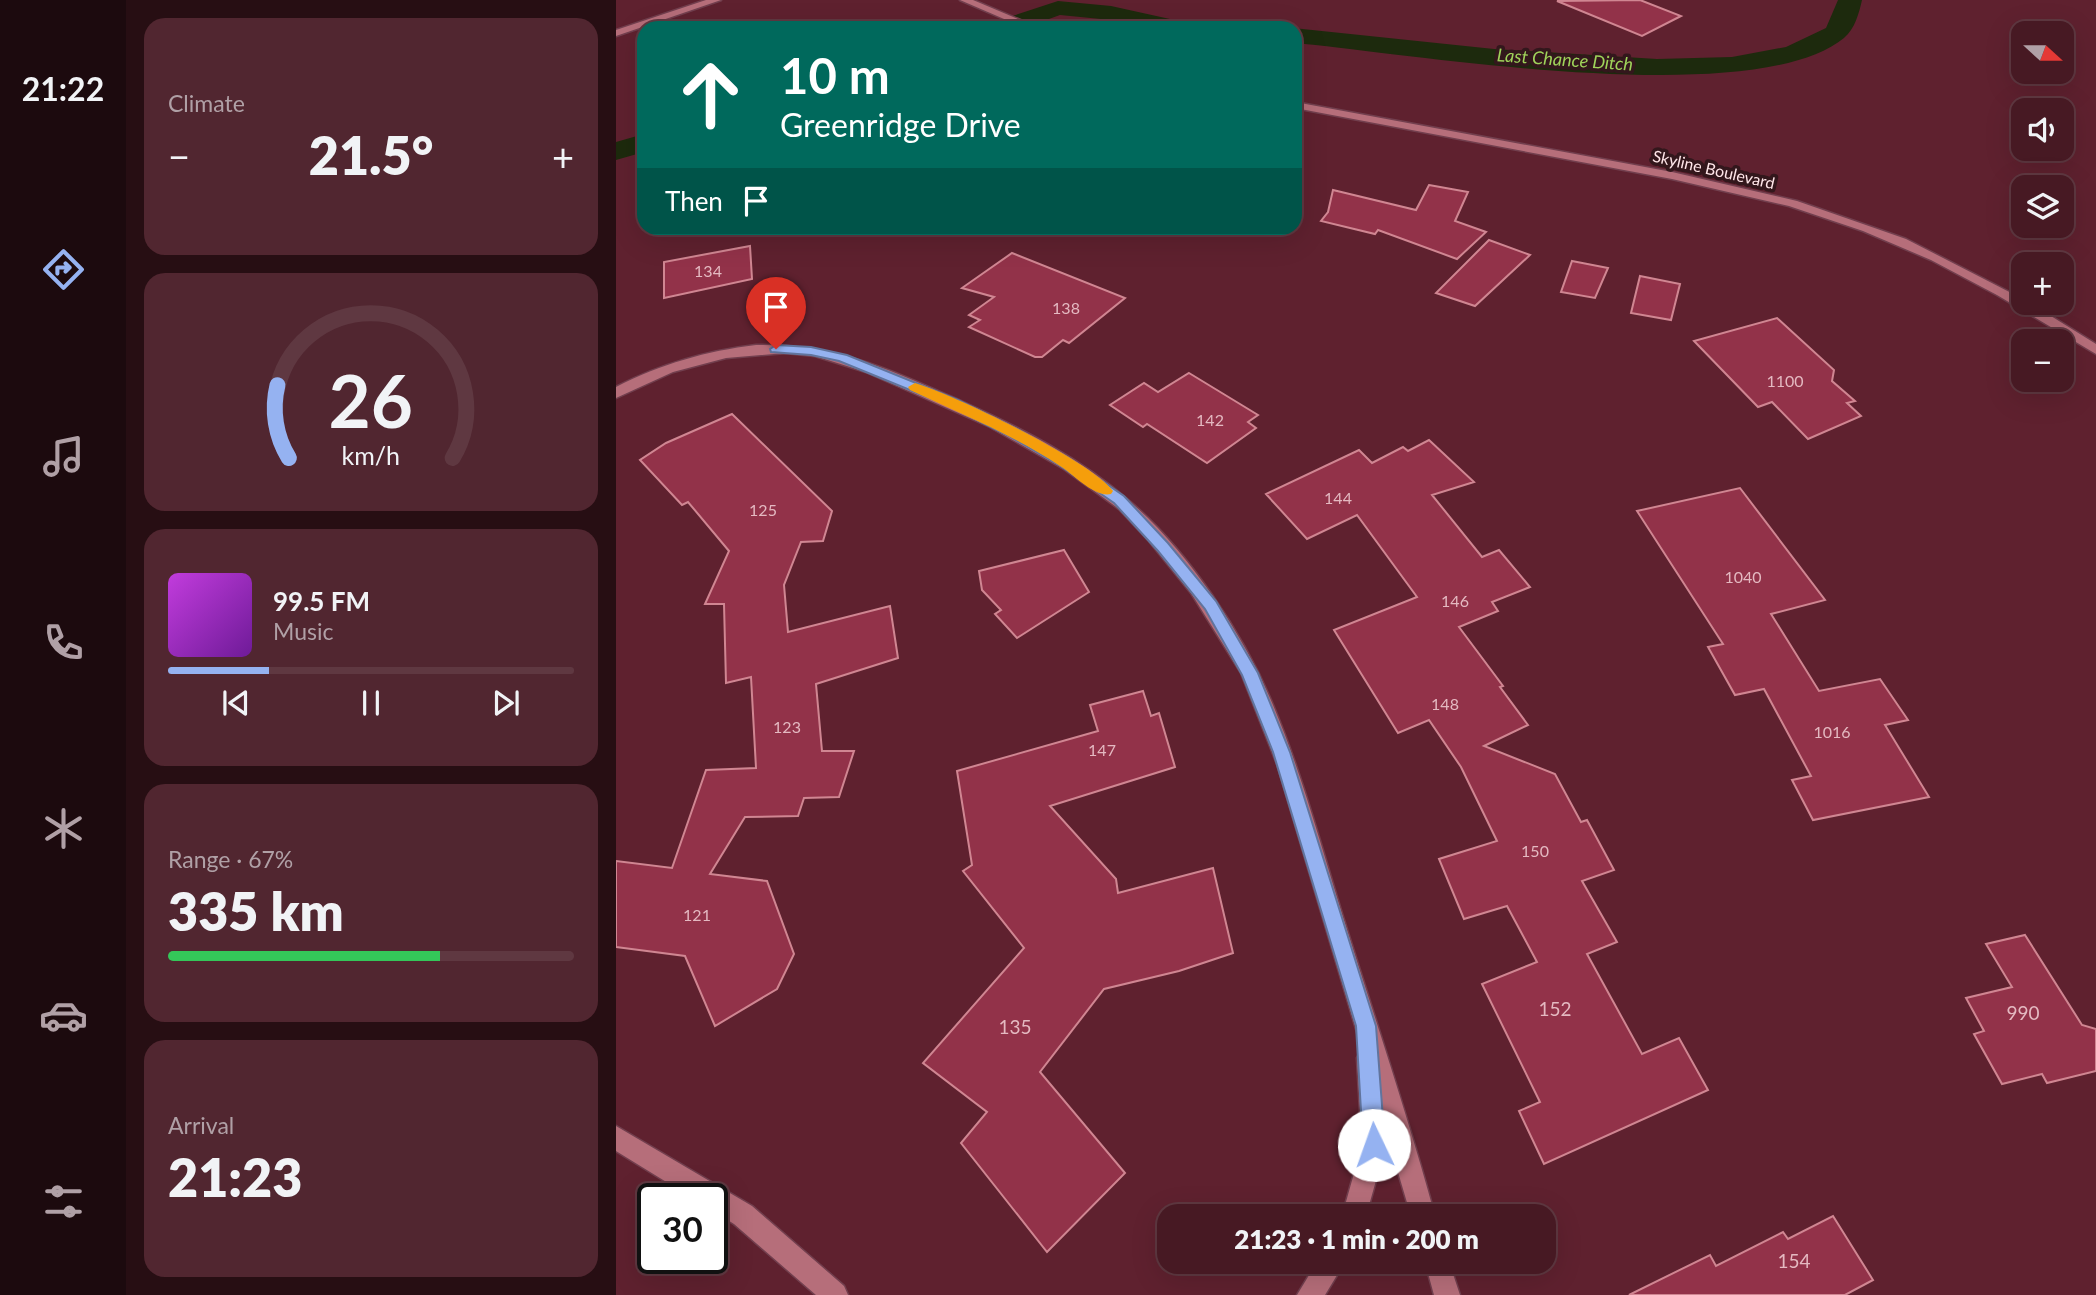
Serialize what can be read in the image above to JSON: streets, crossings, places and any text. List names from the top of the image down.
{
  "streets": {
    "street": ["Skyline Boulevard"]
  },
  "water": ["Last Chance Ditch"],
  "house_numbers": [
    "134",
    "138",
    "1100",
    "142",
    "144",
    "125",
    "1040",
    "146",
    "148",
    "123",
    "1016",
    "147",
    "150",
    "121",
    "152",
    "990",
    "135",
    "154"
  ],
  "north": "right",
  "page": {
    "tabs": "21:22",
    "tile": [
      "Climate",
      ["Range · 67%", "335 km"],
      ["Arrival", "21:23"]
    ],
    "map_buttons": ["+", "−"],
    "turn": ["10 m", "Greenridge Drive"],
    "heat": ["−", "21.5°", "+"],
    "then": "Then",
    "song": ["99.5 FM", "Music"],
    "limit": "30",
    "trip": "21:23 · 1 min · 200 m",
    "gauge": ["26", "km/h"]
  }
}
